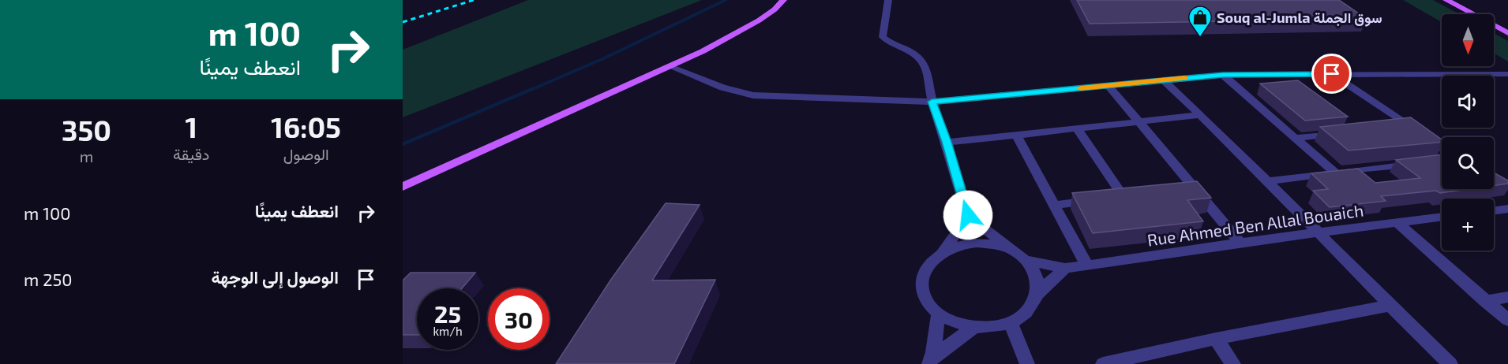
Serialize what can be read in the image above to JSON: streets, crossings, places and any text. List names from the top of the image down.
{
  "streets": {
    "street": ["Rue Ahmed Ben Allal Bouaich"]
  },
  "places": {
    "shop": ["Souq al-Jumla سوق الجملة"]
  },
  "north": "bottom",
  "page": {
    "turn": ["100 m", "انعطف يمينًا"],
    "map_buttons": "+",
    "eta": [
      "16:05",
      "الوصول",
      "1",
      "دقيقة",
      "350",
      "m"
    ],
    "list": [
      {
        "name": "انعطف يمينًا",
        "value": "100 m"
      },
      {
        "name": "الوصول إلى الوجهة",
        "value": "250 m"
      }
    ],
    "speed": "25 km/h",
    "limit": "30"
  }
}
